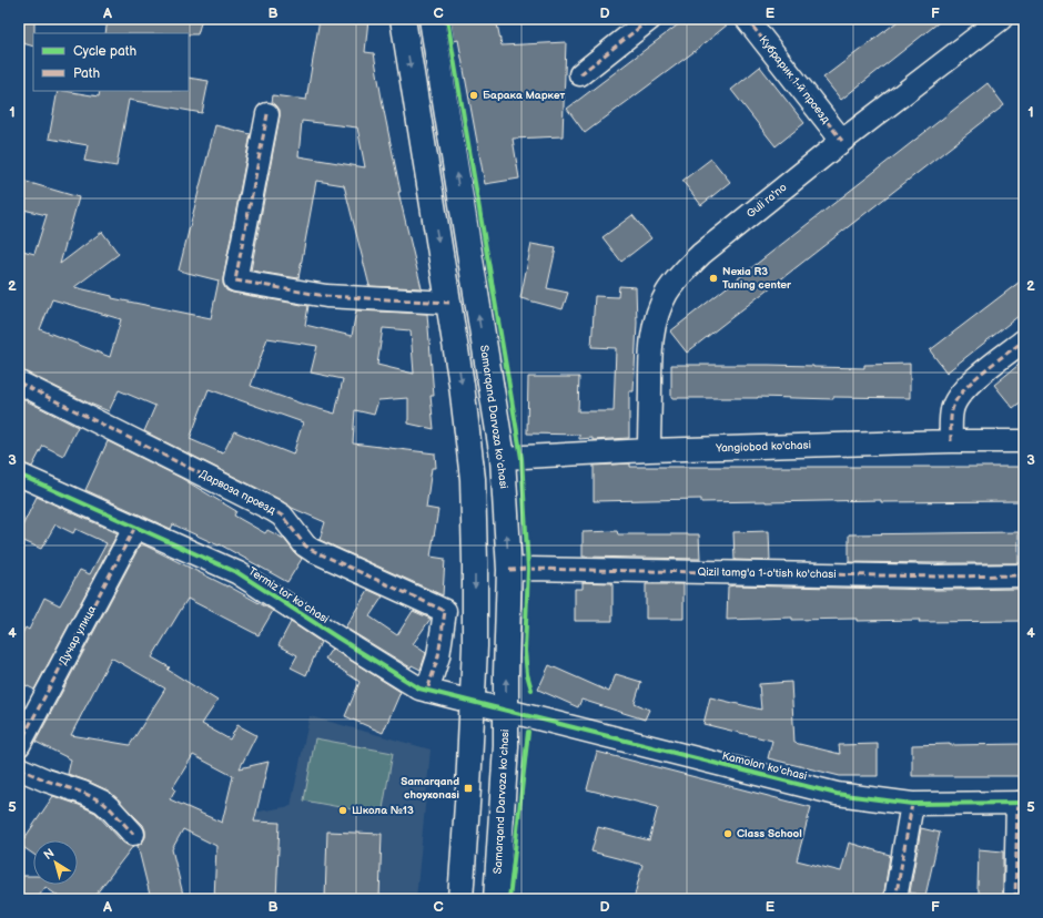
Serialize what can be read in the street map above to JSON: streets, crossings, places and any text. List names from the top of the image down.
{
  "streets": {
    "main road": ["Samarqand Darvoza koʻchasi"],
    "street": [
      "Кубрарик 1-й проезд",
      "Guli ra'no",
      "Yangiobod ko'chasi",
      "Дарвоза проезд",
      "Qizil tamg'a 1-o'tish ko'chasi",
      "Termiz tor koʻchasi",
      "Дучар улица",
      "Kamolon ko'chasi"
    ]
  },
  "crossings": [
    ["Кубрарик 1-й проезд", "Guli ra'no"],
    ["Guli ra'no", "Yangiobod ko'chasi"],
    ["Samarqand Darvoza koʻchasi", "Yangiobod ko'chasi"],
    ["Samarqand Darvoza koʻchasi", "Qizil tamg'a 1-o'tish ko'chasi"],
    ["Samarqand Darvoza koʻchasi", "Kamolon ko'chasi"],
    ["Дарвоза проезд", "Termiz tor koʻchasi"],
    ["Termiz tor koʻchasi", "Дучар улица"],
    ["Termiz tor koʻchasi", "Kamolon ko'chasi"]
  ],
  "places": {
    "other": [
      "Барака Маркет",
      "Nexia R3 Tuning center",
      "Школа №13",
      "Class School"
    ],
    "transit": ["Samarqand choyxonasi"]
  },
  "legend": ["Cycle path", "Path"],
  "north": "top left",
  "grid": {
    "columns": [
      "A",
      "B",
      "C",
      "D",
      "E",
      "F"
    ],
    "rows": [
      "1",
      "2",
      "3",
      "4",
      "5"
    ]
  }
}
